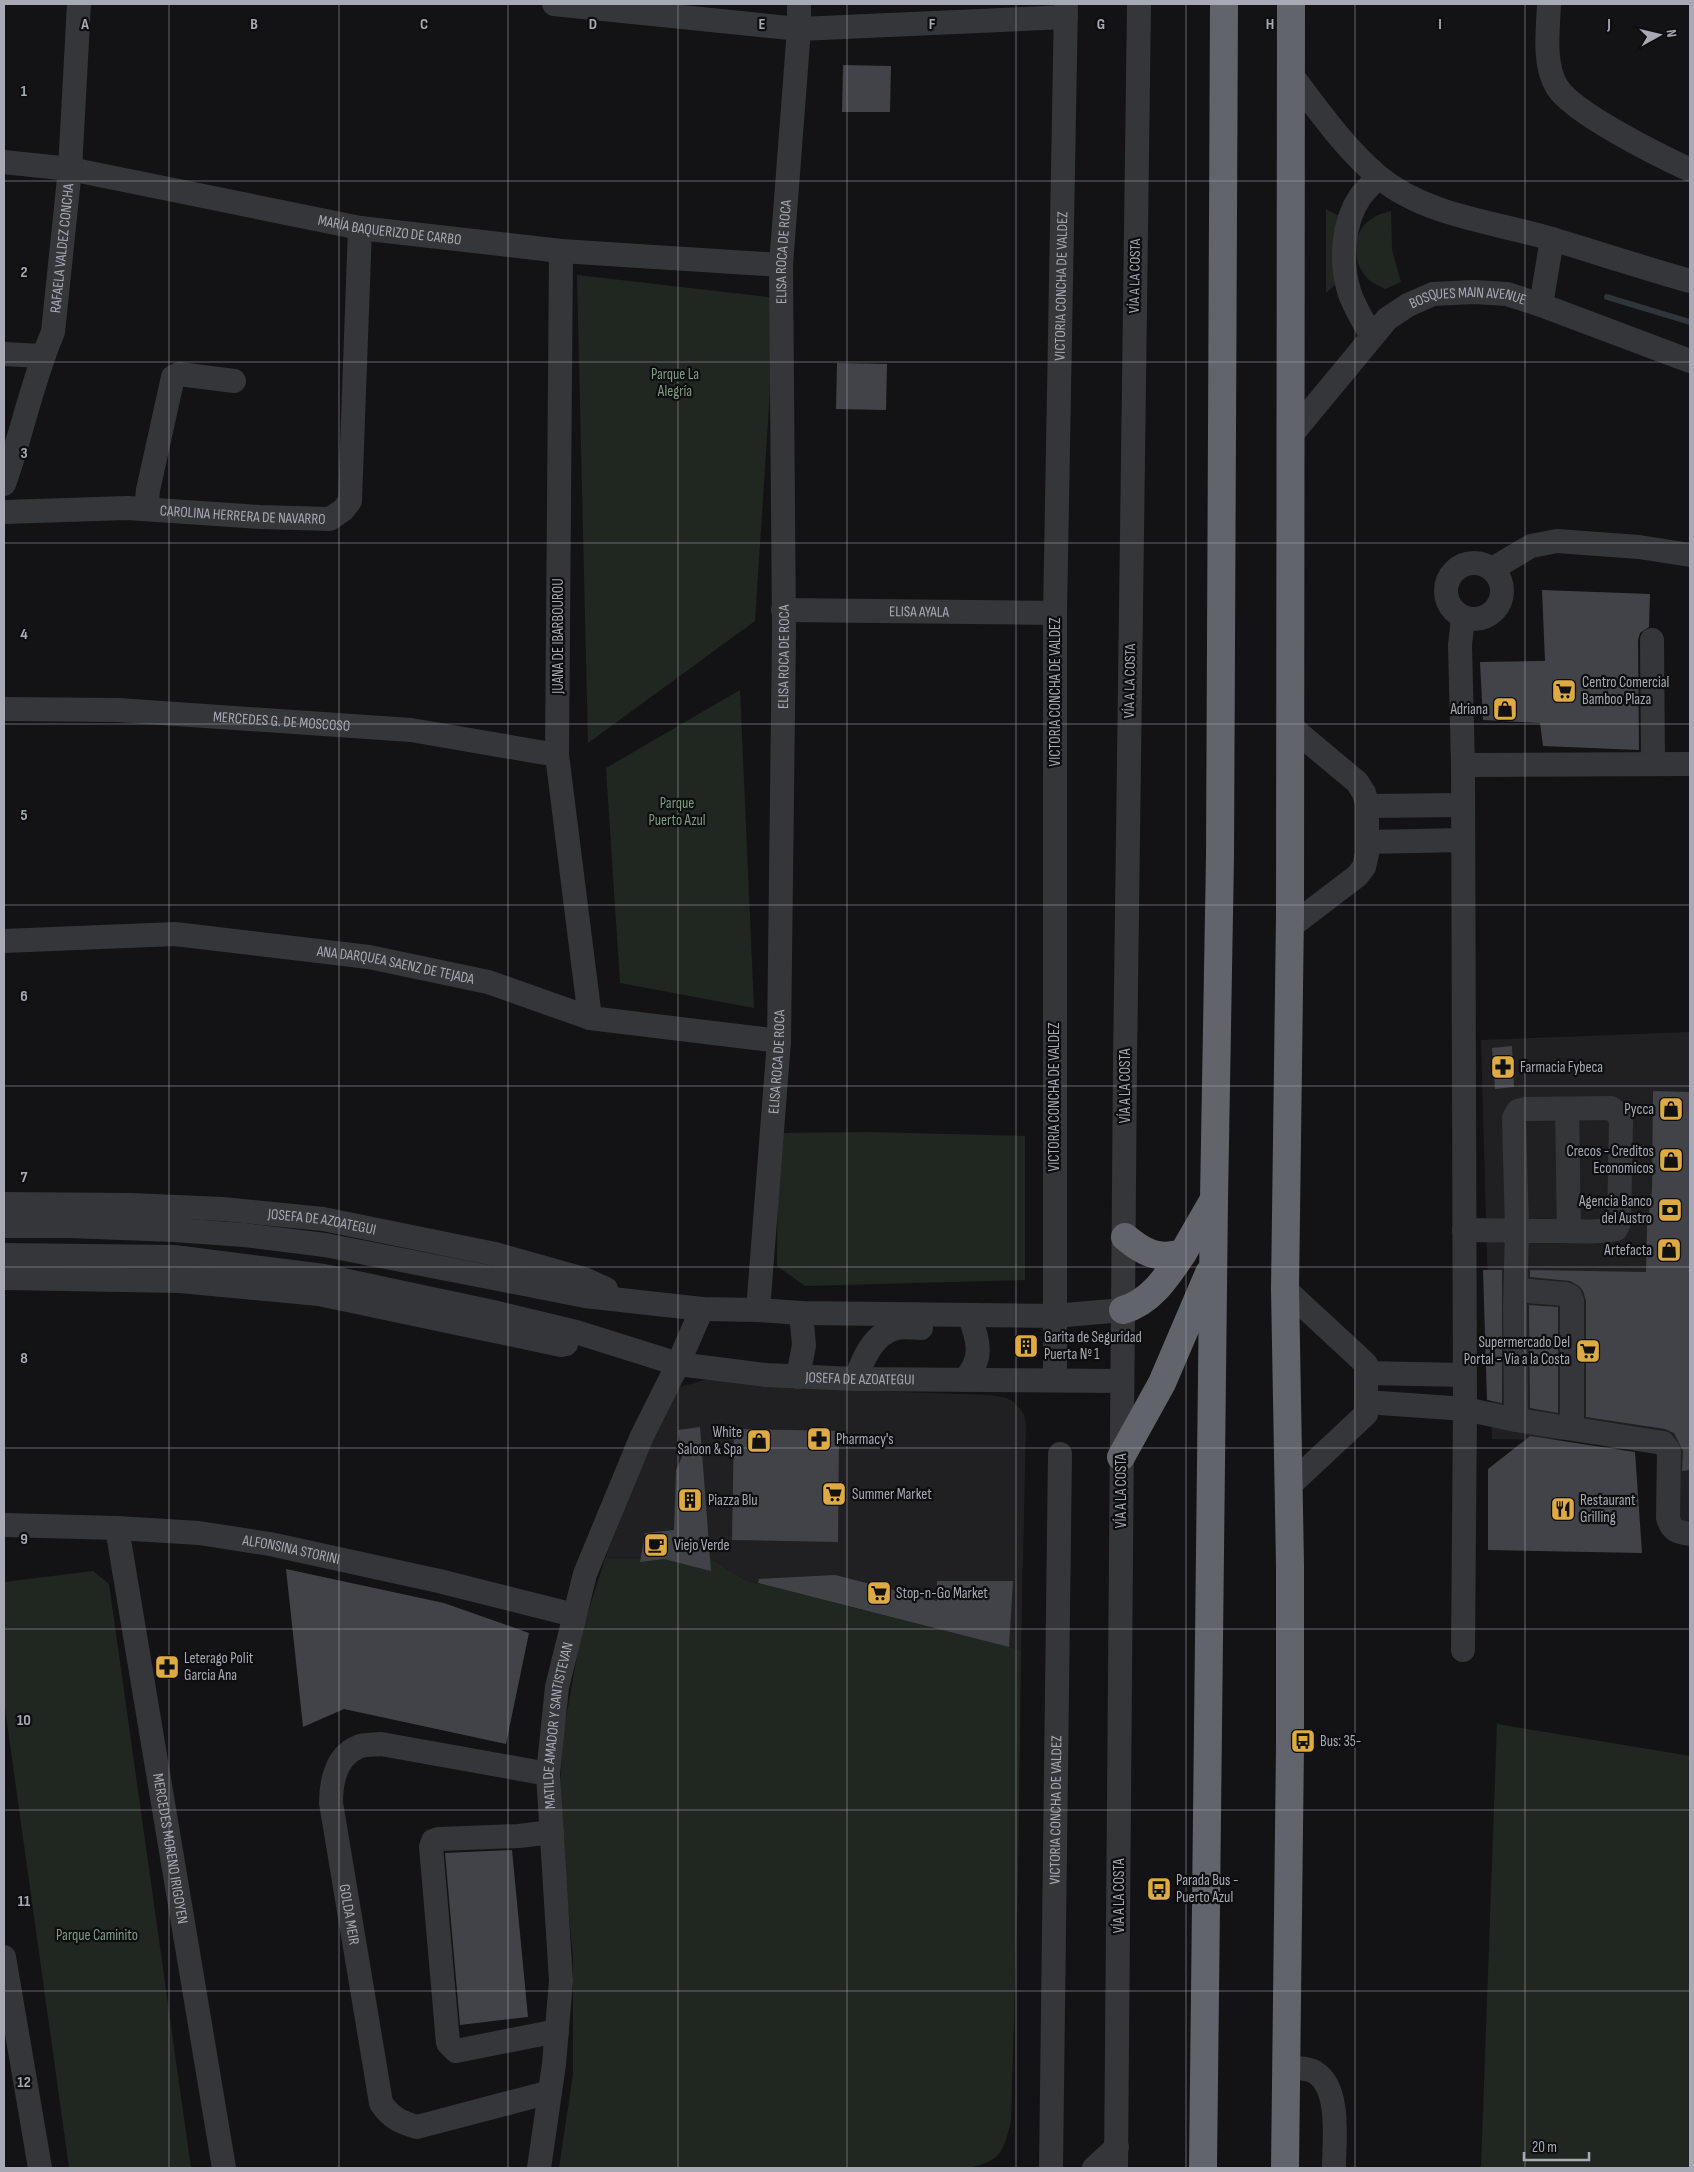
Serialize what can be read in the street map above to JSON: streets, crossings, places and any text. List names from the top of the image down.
{
  "streets": {
    "street": [
      "MARÍA BAQUERIZO DE CARBO",
      "RAFAELA VALDEZ CONCHA",
      "ELISA ROCA DE ROCA",
      "VÍA A LA COSTA",
      "VICTORIA CONCHA DE VALDEZ",
      "BOSQUES MAIN AVENUE",
      "CAROLINA HERRERA DE NAVARRO",
      "ELISA AYALA",
      "JUANA DE IBARBOUROU",
      "MERCEDES G. DE MOSCOSO",
      "ANA DARQUEA SAENZ DE TEJADA",
      "JOSEFA DE AZOATEGUI",
      "ALFONSINA STORINI",
      "MATILDE AMADOR Y SANTISTEVAN",
      "MERCEDES MORENO IRIGOYEN",
      "GOLDA MEIR"
    ]
  },
  "crossings": [
    ["MARÍA BAQUERIZO DE CARBO", "RAFAELA VALDEZ CONCHA"],
    ["MARÍA BAQUERIZO DE CARBO", "ELISA ROCA DE ROCA"],
    ["MARÍA BAQUERIZO DE CARBO", "CAROLINA HERRERA DE NAVARRO"],
    ["MARÍA BAQUERIZO DE CARBO", "JUANA DE IBARBOUROU"],
    ["ELISA ROCA DE ROCA", "ELISA AYALA"],
    ["ELISA ROCA DE ROCA", "ANA DARQUEA SAENZ DE TEJADA"],
    ["ELISA ROCA DE ROCA", "JOSEFA DE AZOATEGUI"],
    ["VÍA A LA COSTA", "JOSEFA DE AZOATEGUI"],
    ["VICTORIA CONCHA DE VALDEZ", "ELISA AYALA"],
    ["VICTORIA CONCHA DE VALDEZ", "JOSEFA DE AZOATEGUI"],
    ["JUANA DE IBARBOUROU", "MERCEDES G. DE MOSCOSO"],
    ["JUANA DE IBARBOUROU", "ANA DARQUEA SAENZ DE TEJADA"],
    ["JOSEFA DE AZOATEGUI", "MATILDE AMADOR Y SANTISTEVAN"],
    ["ALFONSINA STORINI", "MATILDE AMADOR Y SANTISTEVAN"],
    ["ALFONSINA STORINI", "MERCEDES MORENO IRIGOYEN"],
    ["MATILDE AMADOR Y SANTISTEVAN", "GOLDA MEIR"]
  ],
  "parks": ["Parque La Alegría", "Parque Puerto Azul", "Parque Caminito"],
  "places": {
    "supermarket": [
      "Centro Comercial Bamboo Plaza",
      "Supermercado Del Portal - Via a la Costa",
      "Summer Market",
      "Stop-n-Go Market"
    ],
    "shop": [
      "Adriana",
      "Pycca",
      "Crecos - Creditos Economicos",
      "Artefacta",
      "White Saloon & Spa"
    ],
    "pharmacy": ["Farmacia Fybeca", "Pharmacy's", "Leterago Polit Garcia Ana"],
    "bank": ["Agencia Banco del Austro"],
    "building": ["Garita de Seguridad Puerta Nº 1", "Piazza Blu"],
    "restaurant": ["Restaurant Grilling"],
    "cafe": ["Viejo Verde"],
    "bus stop": ["Bus: 35-", "Parada Bus - Puerto Azul"]
  },
  "scale_bar": "20 m",
  "north": "right",
  "grid": {
    "columns": [
      "A",
      "B",
      "C",
      "D",
      "E",
      "F",
      "G",
      "H",
      "I",
      "J"
    ],
    "rows": [
      "1",
      "2",
      "3",
      "4",
      "5",
      "6",
      "7",
      "8",
      "9",
      "10",
      "11",
      "12"
    ]
  }
}
